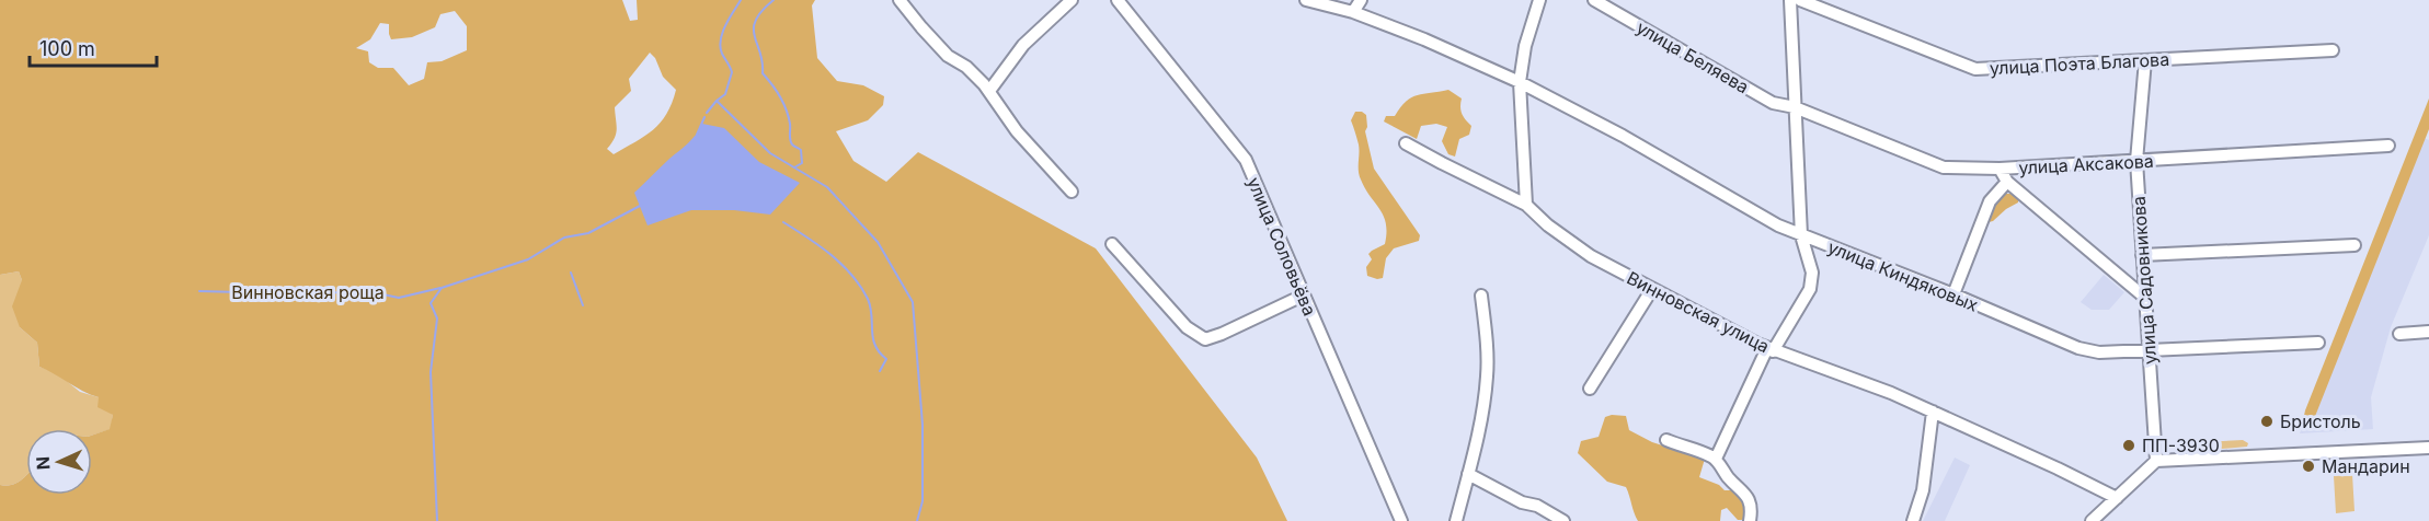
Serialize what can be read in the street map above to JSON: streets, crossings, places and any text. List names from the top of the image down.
{
  "streets": {
    "street": [
      "улица Беляева",
      "улица Поэта Благова",
      "улица Аксакова",
      "улица Соловьёва",
      "улица Киндяковых",
      "улица Садовникова",
      "Винновская улица"
    ]
  },
  "crossings": [
    ["улица Беляева", "улица Аксакова"],
    ["улица Поэта Благова", "улица Садовникова"],
    ["улица Аксакова", "улица Садовникова"],
    ["улица Киндяковых", "улица Садовникова"]
  ],
  "parks": ["Винновская роща"],
  "places": ["Бристоль", "ПП-3930", "Мандарин"],
  "scale_bar": "100 m",
  "north": "left"
}
